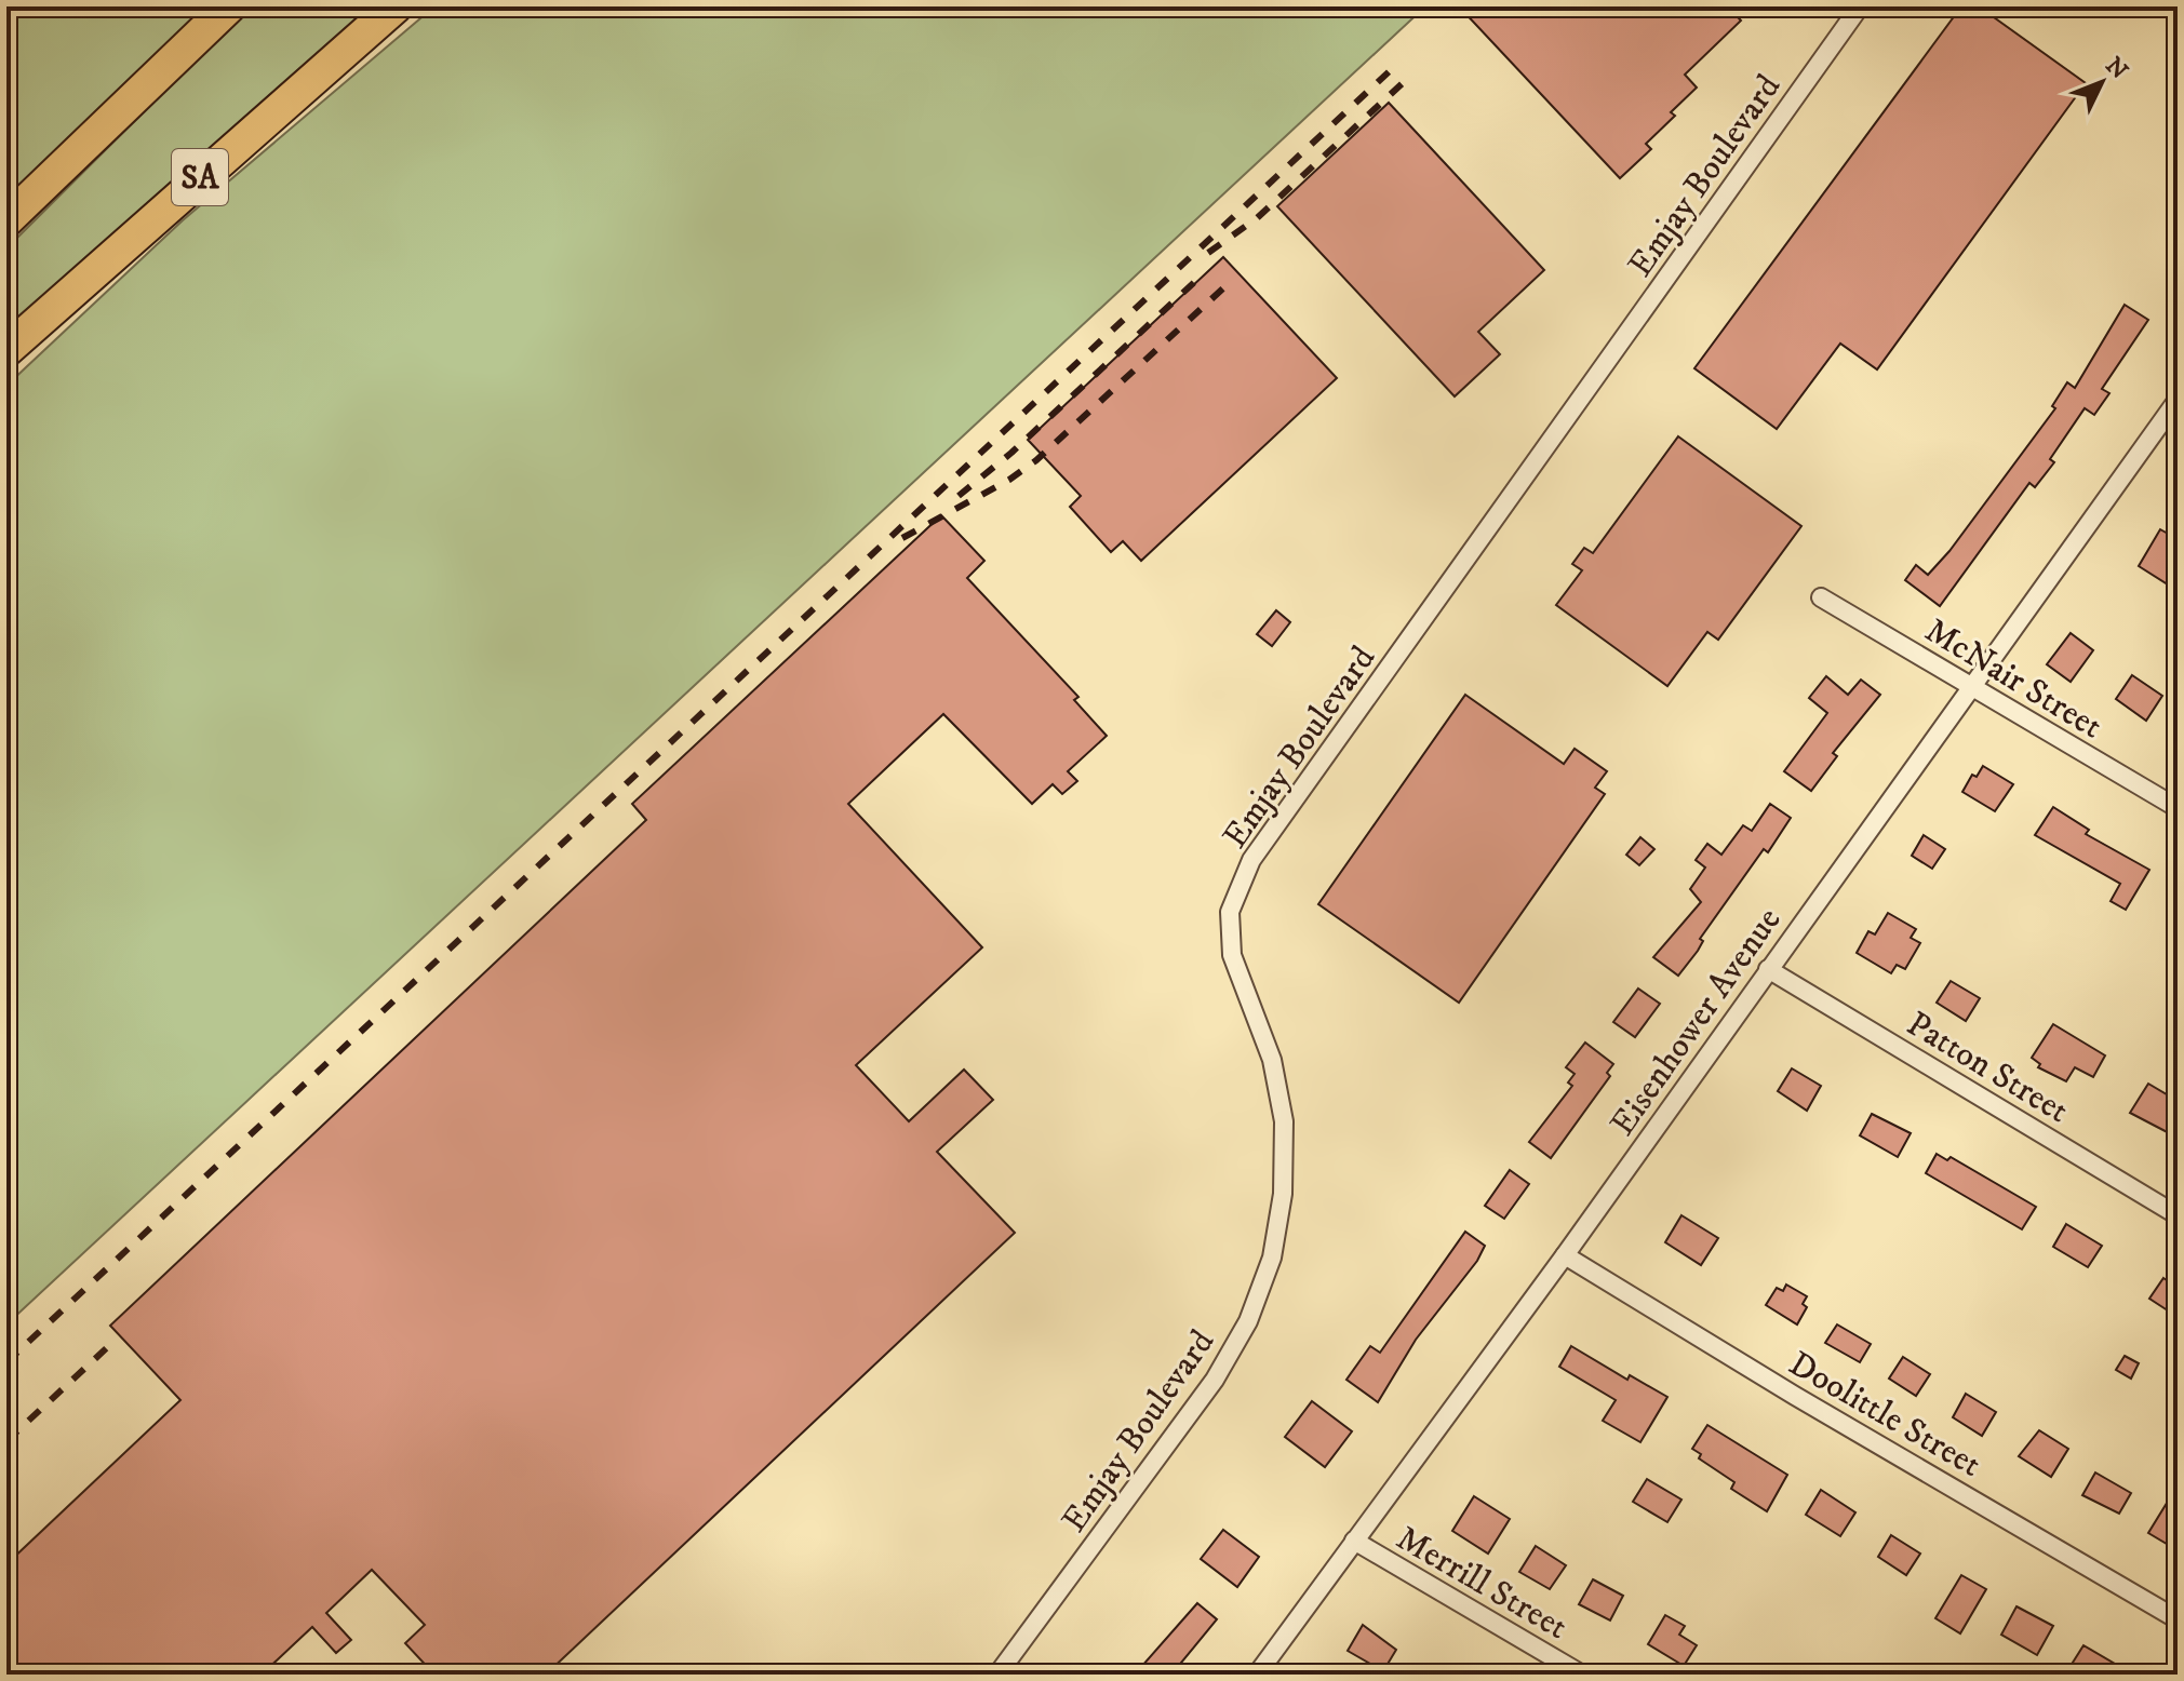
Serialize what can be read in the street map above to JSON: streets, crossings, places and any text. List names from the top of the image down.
{
  "streets": {
    "highway": ["SA"],
    "street": [
      "Emjay Boulevard",
      "McNair Street",
      "Eisenhower Avenue",
      "Patton Street",
      "Doolittle Street",
      "Merrill Street"
    ]
  },
  "crossings": [
    ["McNair Street", "Eisenhower Avenue"],
    ["Eisenhower Avenue", "Patton Street"],
    ["Eisenhower Avenue", "Doolittle Street"],
    ["Eisenhower Avenue", "Merrill Street"]
  ],
  "north": "top right"
}
